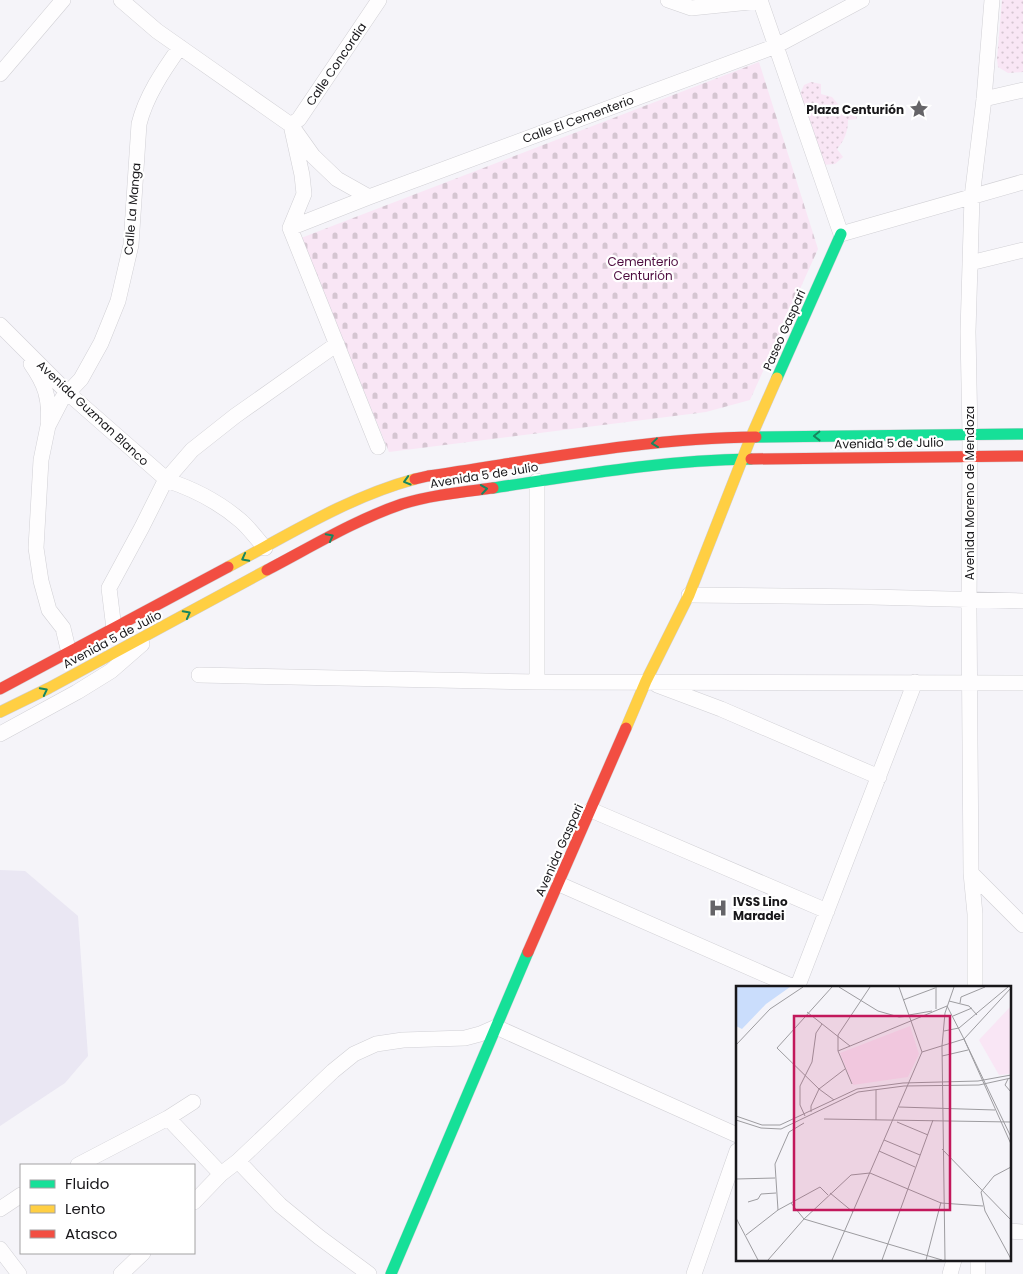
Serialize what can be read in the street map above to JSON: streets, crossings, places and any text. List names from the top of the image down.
{
  "streets": {
    "street": [
      "Calle Concordia",
      "Calle El Cementerio",
      "Calle La Manga",
      "Paseo Gaspari",
      "Avenida Guzman Blanco",
      "Avenida 5 de Julio",
      "Avenida Moreno de Mendoza",
      "Avenida Gaspari"
    ]
  },
  "crossings": [
    ["Calle La Manga", "Avenida Guzman Blanco"],
    ["Calle La Manga", "Avenida 5 de Julio"],
    ["Paseo Gaspari", "Avenida 5 de Julio"],
    ["Paseo Gaspari", "Avenida Gaspari"],
    ["Avenida 5 de Julio", "Avenida Moreno de Mendoza"],
    ["Avenida 5 de Julio", "Avenida Gaspari"]
  ],
  "parks": ["Cementerio Centurión"],
  "places": {
    "place": ["Plaza Centurión"],
    "hospital": ["IVSS Lino Maradei"]
  },
  "legend": ["Fluido", "Lento", "Atasco"]
}
